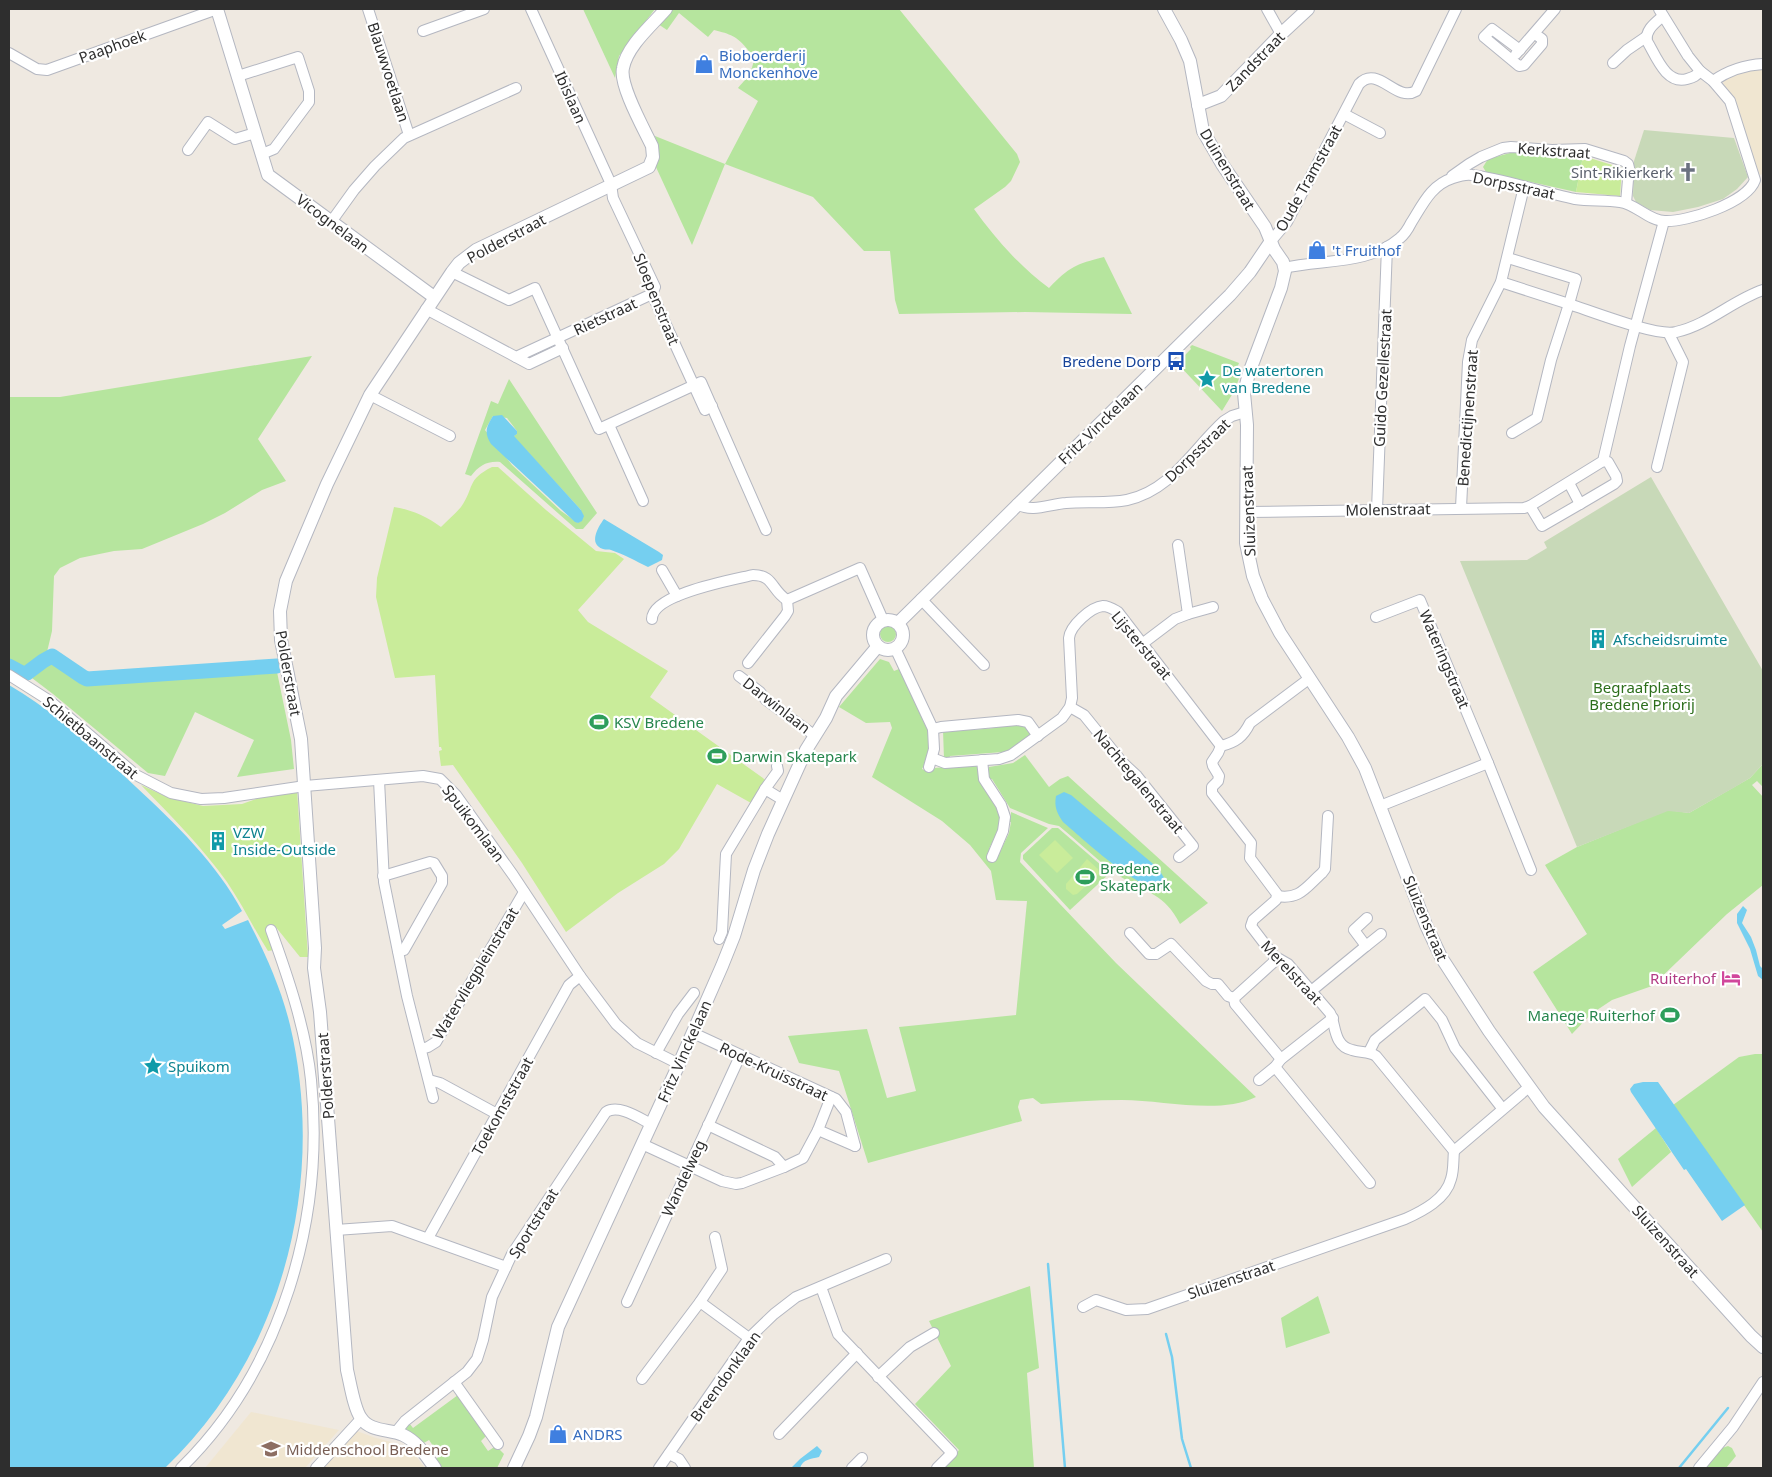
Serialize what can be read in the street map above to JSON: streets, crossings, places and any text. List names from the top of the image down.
{
  "streets": {
    "street": [
      "Paaphoek",
      "Zandstraat",
      "Blauwvoetlaan",
      "Ibislaan",
      "Kerkstraat",
      "Duinenstraat",
      "Oude Tramstraat",
      "Dorpsstraat",
      "Vicognelaan",
      "Polderstraat",
      "Sloepenstraat",
      "Rietstraat",
      "Guido Gezellestraat",
      "Benedictijnenstraat",
      "Fritz Vinckelaan",
      "Molenstraat",
      "Sluizenstraat",
      "Lijsterstraat",
      "Wateringstraat",
      "Darwinlaan",
      "Schietbaanstraat",
      "Nachtegalenstraat",
      "Spuikomlaan",
      "Merelstraat",
      "Watervliegpleinstraat",
      "Rode-Kruisstraat",
      "Toekomststraat",
      "Wandelweg",
      "Sportstraat",
      "Breendonklaan"
    ]
  },
  "crossings": [
    ["Paaphoek", "Vicognelaan"],
    ["Zandstraat", "Duinenstraat"],
    ["Ibislaan", "Polderstraat"],
    ["Ibislaan", "Sloepenstraat"],
    ["Kerkstraat", "Dorpsstraat"],
    ["Duinenstraat", "Oude Tramstraat"],
    ["Duinenstraat", "Dorpsstraat"],
    ["Duinenstraat", "Fritz Vinckelaan"],
    ["Oude Tramstraat", "Fritz Vinckelaan"],
    ["Dorpsstraat", "Guido Gezellestraat"],
    ["Dorpsstraat", "Benedictijnenstraat"],
    ["Dorpsstraat", "Fritz Vinckelaan"],
    ["Dorpsstraat", "Sluizenstraat"],
    ["Vicognelaan", "Polderstraat"],
    ["Polderstraat", "Sloepenstraat"],
    ["Polderstraat", "Rietstraat"],
    ["Polderstraat", "Spuikomlaan"],
    ["Sloepenstraat", "Rietstraat"],
    ["Guido Gezellestraat", "Molenstraat"],
    ["Benedictijnenstraat", "Molenstraat"],
    ["Fritz Vinckelaan", "Darwinlaan"],
    ["Fritz Vinckelaan", "Spuikomlaan"],
    ["Fritz Vinckelaan", "Rode-Kruisstraat"],
    ["Fritz Vinckelaan", "Sportstraat"],
    ["Molenstraat", "Sluizenstraat"],
    ["Lijsterstraat", "Nachtegalenstraat"],
    ["Schietbaanstraat", "Spuikomlaan"],
    ["Spuikomlaan", "Watervliegpleinstraat"],
    ["Spuikomlaan", "Toekomststraat"],
    ["Rode-Kruisstraat", "Wandelweg"]
  ],
  "parks": ["Begraafplaats Bredene Priorij"],
  "places": {
    "shop": ["Bioboerderij Monckenhove", "'t Fruithof", "ANDRS"],
    "church": ["Sint-Rikierkerk"],
    "bus stop": ["Bredene Dorp"],
    "place": ["De watertoren van Bredene", "Spuikom"],
    "building": ["Afscheidsruimte", "VZW Inside-Outside"],
    "sports": [
      "KSV Bredene",
      "Darwin Skatepark",
      "Bredene Skatepark",
      "Manege Ruiterhof"
    ],
    "hotel": ["Ruiterhof"],
    "school or university": ["Middenschool Bredene"]
  }
}
